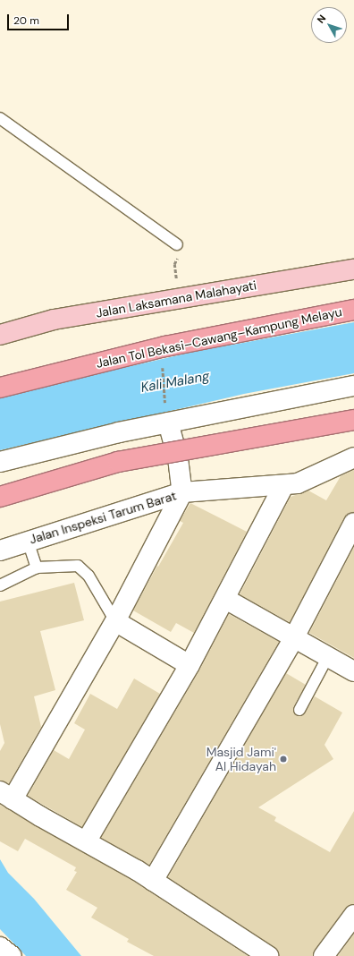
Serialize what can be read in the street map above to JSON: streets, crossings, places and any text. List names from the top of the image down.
{
  "streets": {
    "highway": ["Jalan Tol Bekasi–Cawang–Kampung Melayu"],
    "main road": ["Jalan Laksamana Malahayati"],
    "street": ["Jalan Inspeksi Tarum Barat"]
  },
  "water": ["Kali Malang"],
  "places": ["Masjid Jami' Al Hidayah"],
  "scale_bar": "20 m",
  "north": "top left"
}
